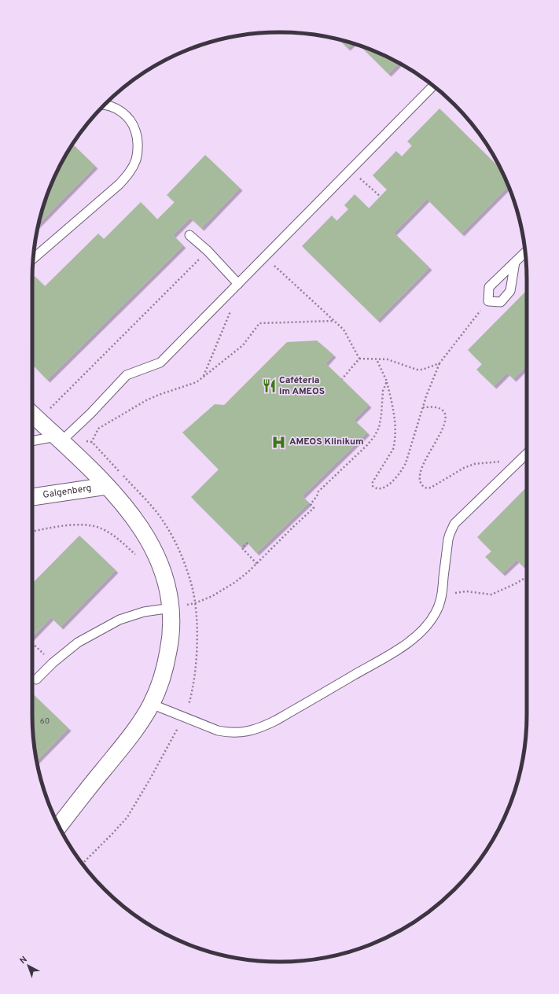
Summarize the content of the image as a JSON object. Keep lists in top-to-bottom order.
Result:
{
  "streets": {
    "street": ["Galgenberg"]
  },
  "places": {
    "restaurant": ["Caféteria im AMEOS"],
    "hospital": ["AMEOS Klinikum"]
  },
  "house_numbers": ["60"],
  "north": "top left"
}
